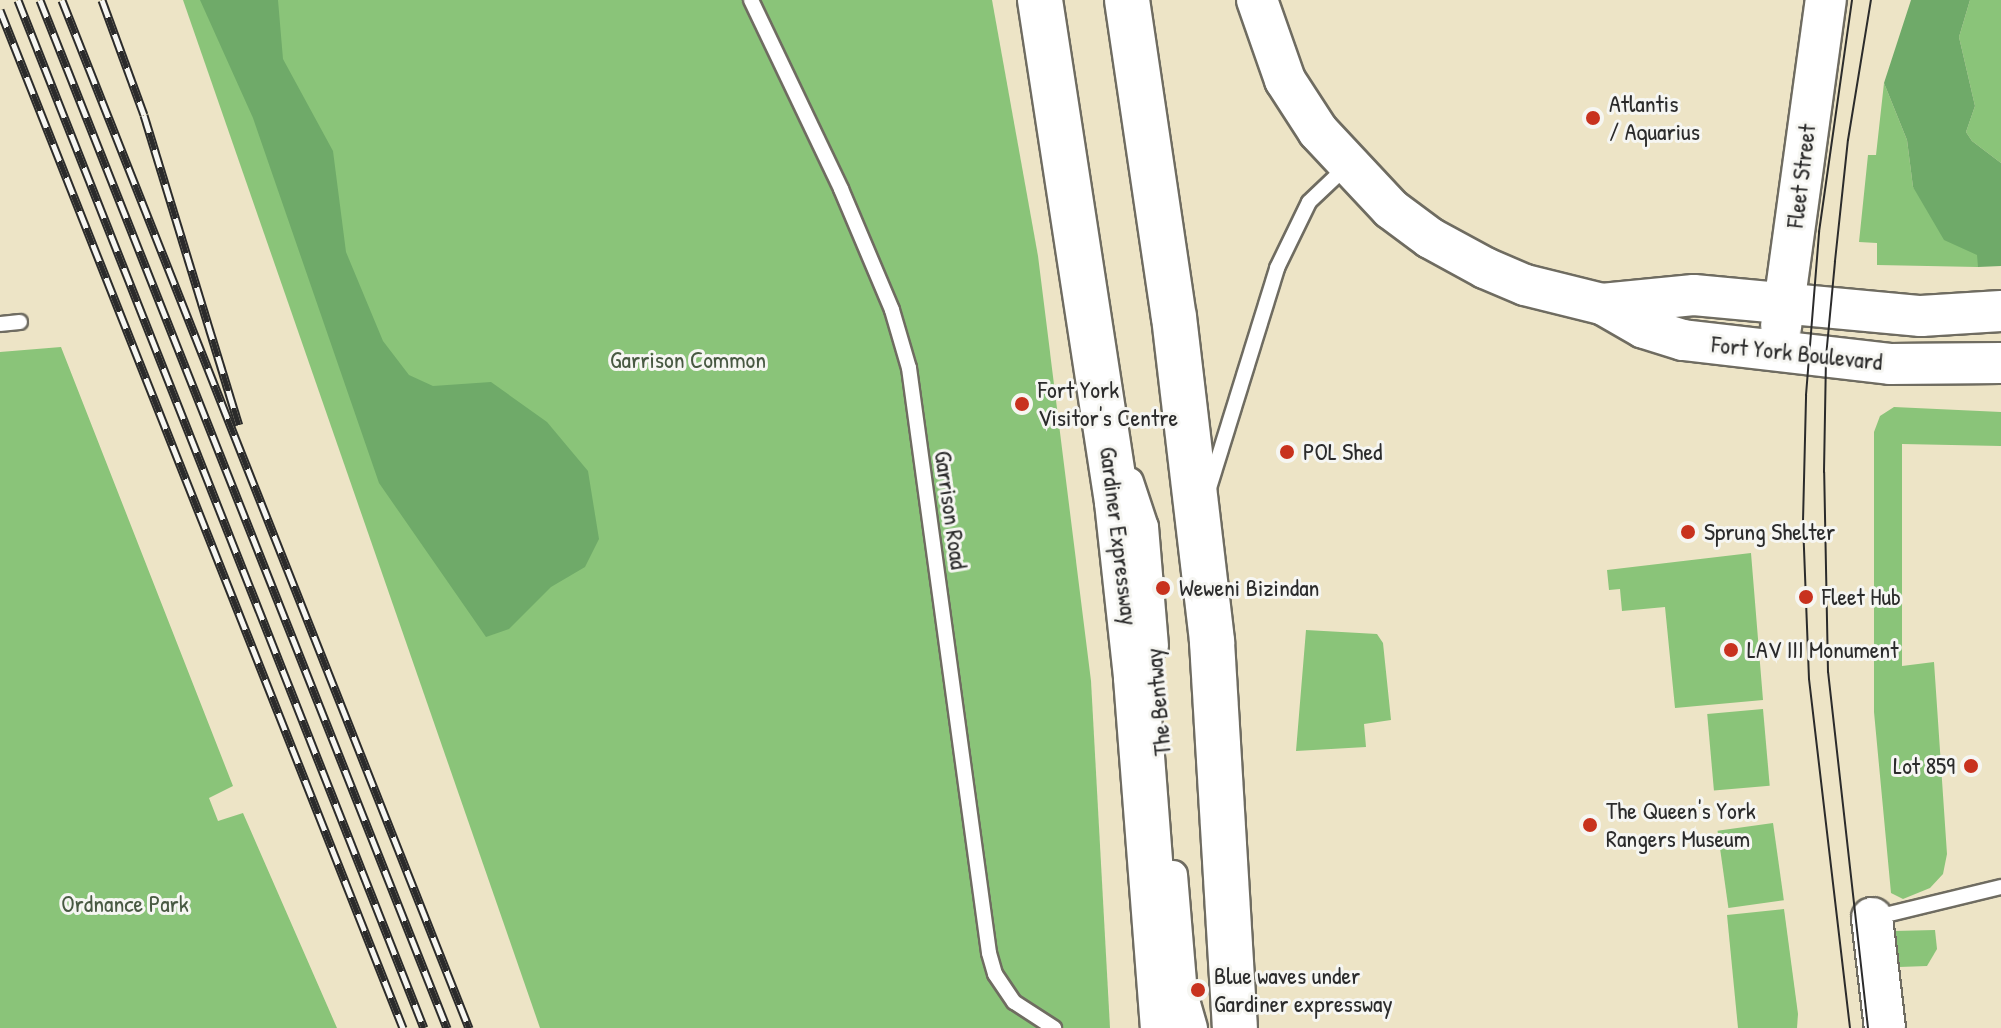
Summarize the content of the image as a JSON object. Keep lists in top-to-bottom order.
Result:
{
  "streets": {
    "highway": ["Gardiner Expressway"],
    "street": ["Fleet Street", "Fort York Boulevard", "The Bentway"],
    "lane": ["Garrison Road"]
  },
  "crossings": [
    ["Fleet Street", "Fort York Boulevard"]
  ],
  "parks": ["Garrison Common", "Ordnance Park"],
  "places": [
    "Atlantis / Aquarius",
    "Fort York Visitor's Centre",
    "POL Shed",
    "Sprung Shelter",
    "Weweni Bizindan",
    "Fleet Hub",
    "LAV III Monument",
    "Lot 859",
    "The Queen's York Rangers Museum",
    "Blue waves under Gardiner expressway"
  ]
}
